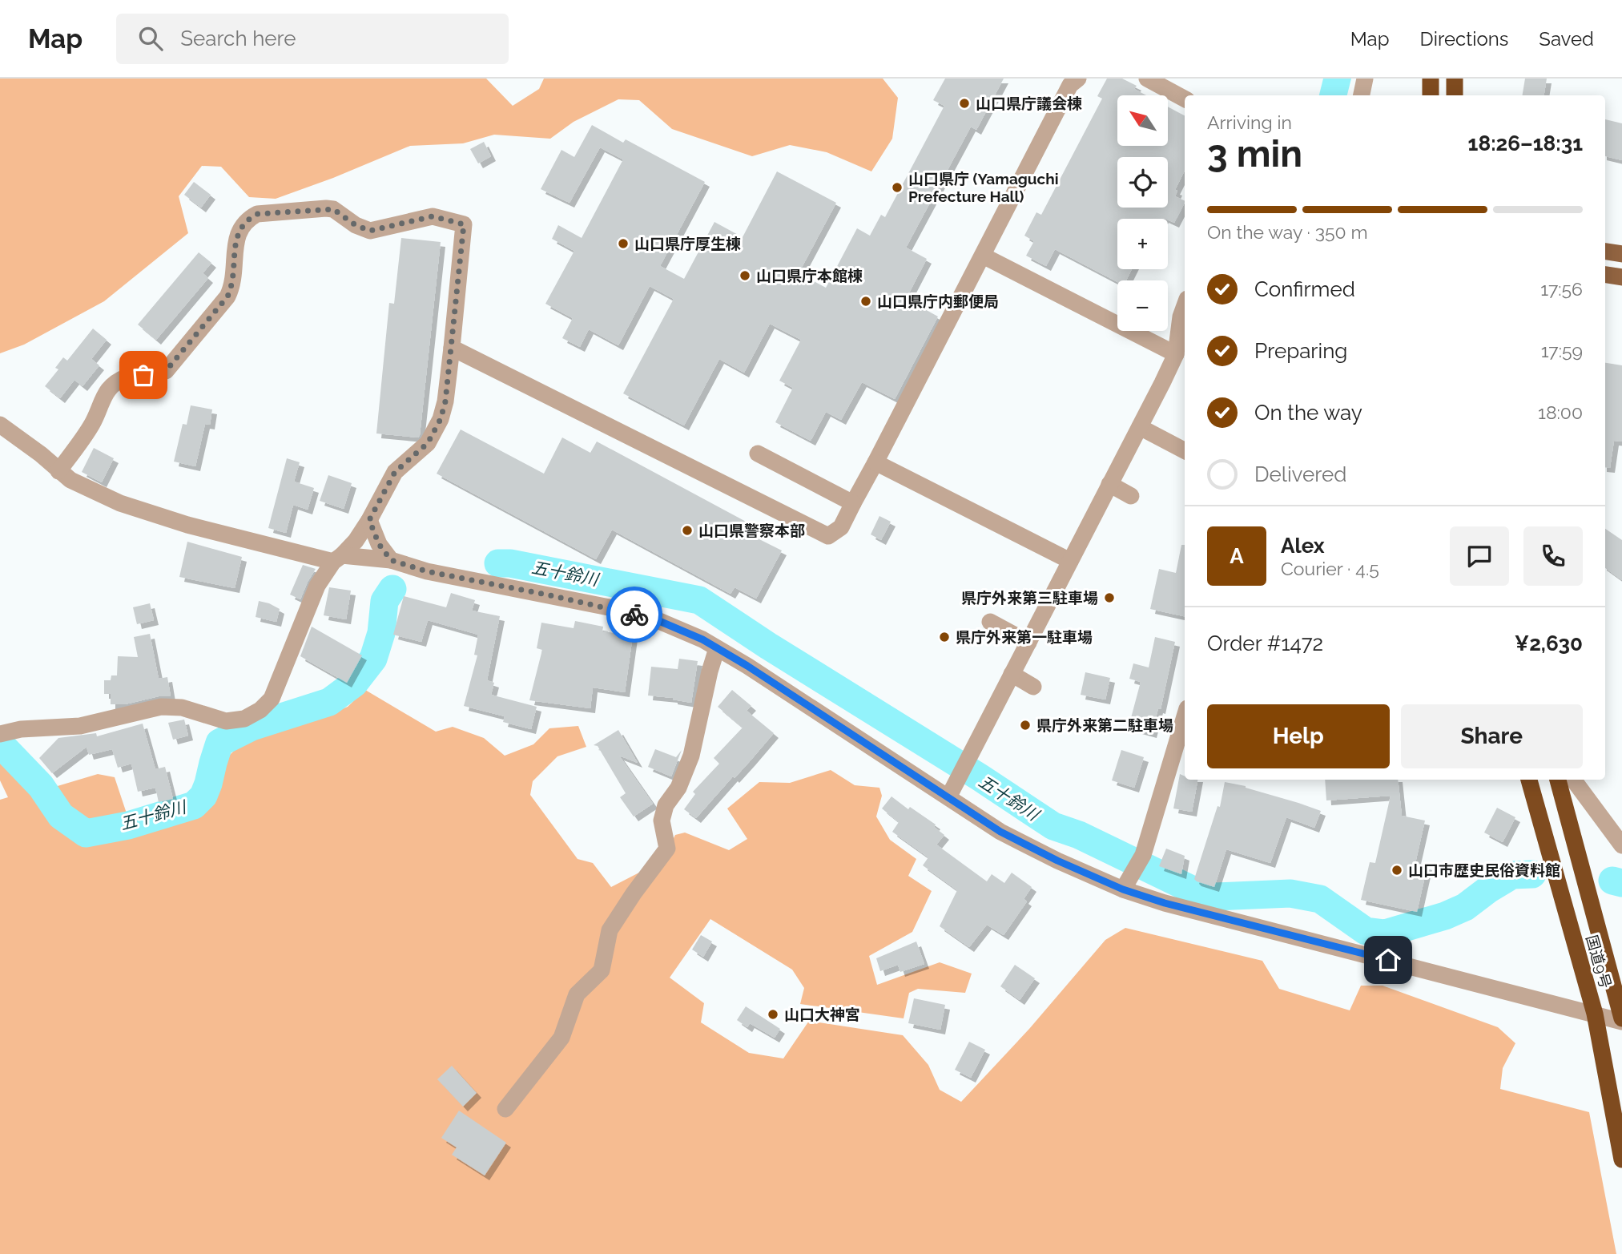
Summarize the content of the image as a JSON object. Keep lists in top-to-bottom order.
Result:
{
  "streets": {
    "highway": ["国道9号"]
  },
  "water": ["五十鈴川"],
  "places": [
    "山口県庁議会棟",
    "山口県庁 (Yamaguchi Prefecture Hall)",
    "山口県庁厚生棟",
    "山口県庁本館棟",
    "山口県庁内郵便局",
    "山口県警察本部",
    "県庁外来第三駐車場",
    "県庁外来第一駐車場",
    "県庁外来第二駐車場",
    "山口市歴史民俗資料館",
    "山口大神宮"
  ],
  "north": "top left",
  "page": {
    "header": "Map",
    "search": "Search here",
    "nav": ["Map", "Directions", "Saved"],
    "map_buttons": ["+", "−"],
    "heading": ["3 min", "Arriving in", "18:26–18:31"],
    "panel": [
      "Alex",
      "Courier · 4.5",
      "Order #1472",
      "¥2,630"
    ],
    "bar": "On the way · 350 m",
    "list": [
      ["Confirmed", "17:56"],
      ["Preparing", "17:59"],
      ["On the way", "18:00"],
      "Delivered"
    ],
    "round": "A",
    "buttons": ["Help", "Share"]
  }
}
